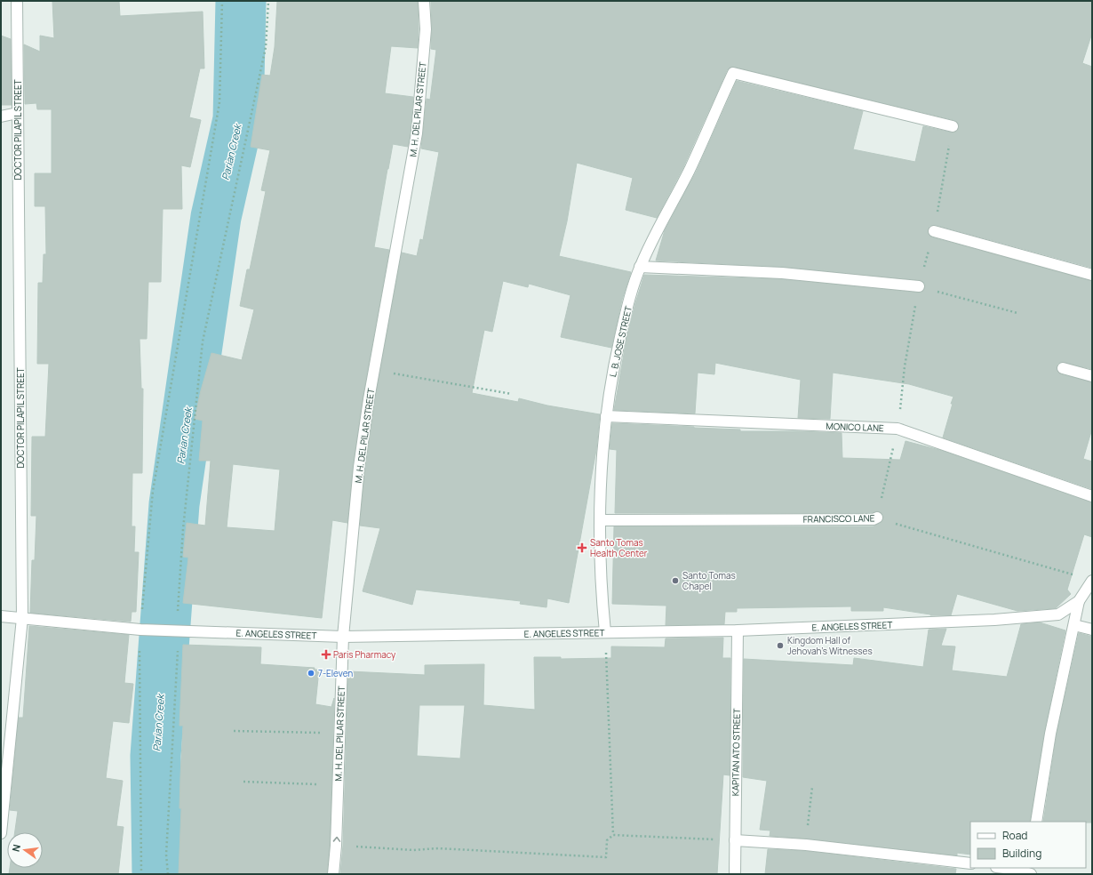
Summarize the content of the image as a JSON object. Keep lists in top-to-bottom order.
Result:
{
  "streets": {
    "street": [
      "M. H. DEL PILAR STREET",
      "DOCTOR PILAPIL STREET",
      "L. B. JOSE STREET",
      "MONICO LANE",
      "FRANCISCO LANE",
      "E. ANGELES STREET",
      "KAPITAN ATO STREET"
    ]
  },
  "crossings": [
    ["M. H. DEL PILAR STREET", "E. ANGELES STREET"],
    ["DOCTOR PILAPIL STREET", "E. ANGELES STREET"],
    ["L. B. JOSE STREET", "MONICO LANE"],
    ["L. B. JOSE STREET", "FRANCISCO LANE"],
    ["L. B. JOSE STREET", "E. ANGELES STREET"],
    ["E. ANGELES STREET", "KAPITAN ATO STREET"]
  ],
  "water": ["Parian Creek"],
  "places": {
    "health": ["Santo Tomas Health Center", "Paris Pharmacy"],
    "other": ["Santo Tomas Chapel", "Kingdom Hall of Jehovah's Witnesses", "7-Eleven"]
  },
  "legend": ["Road", "Building"],
  "north": "left"
}
